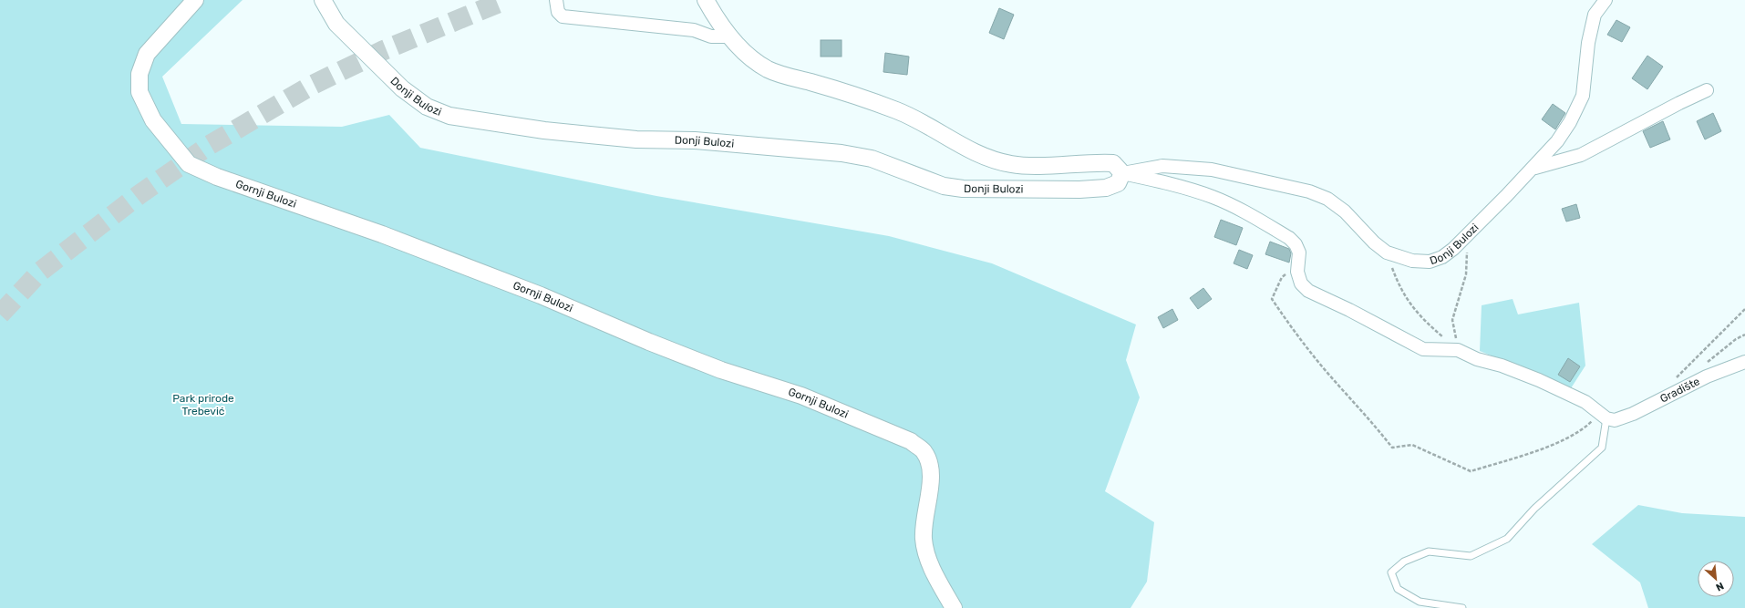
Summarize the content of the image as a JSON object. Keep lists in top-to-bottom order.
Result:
{
  "streets": {
    "street": ["Donji Bulozi", "Gornji Bulozi", "Gradište"]
  },
  "parks": ["Park prirode Trebević"],
  "north": "bottom right"
}
